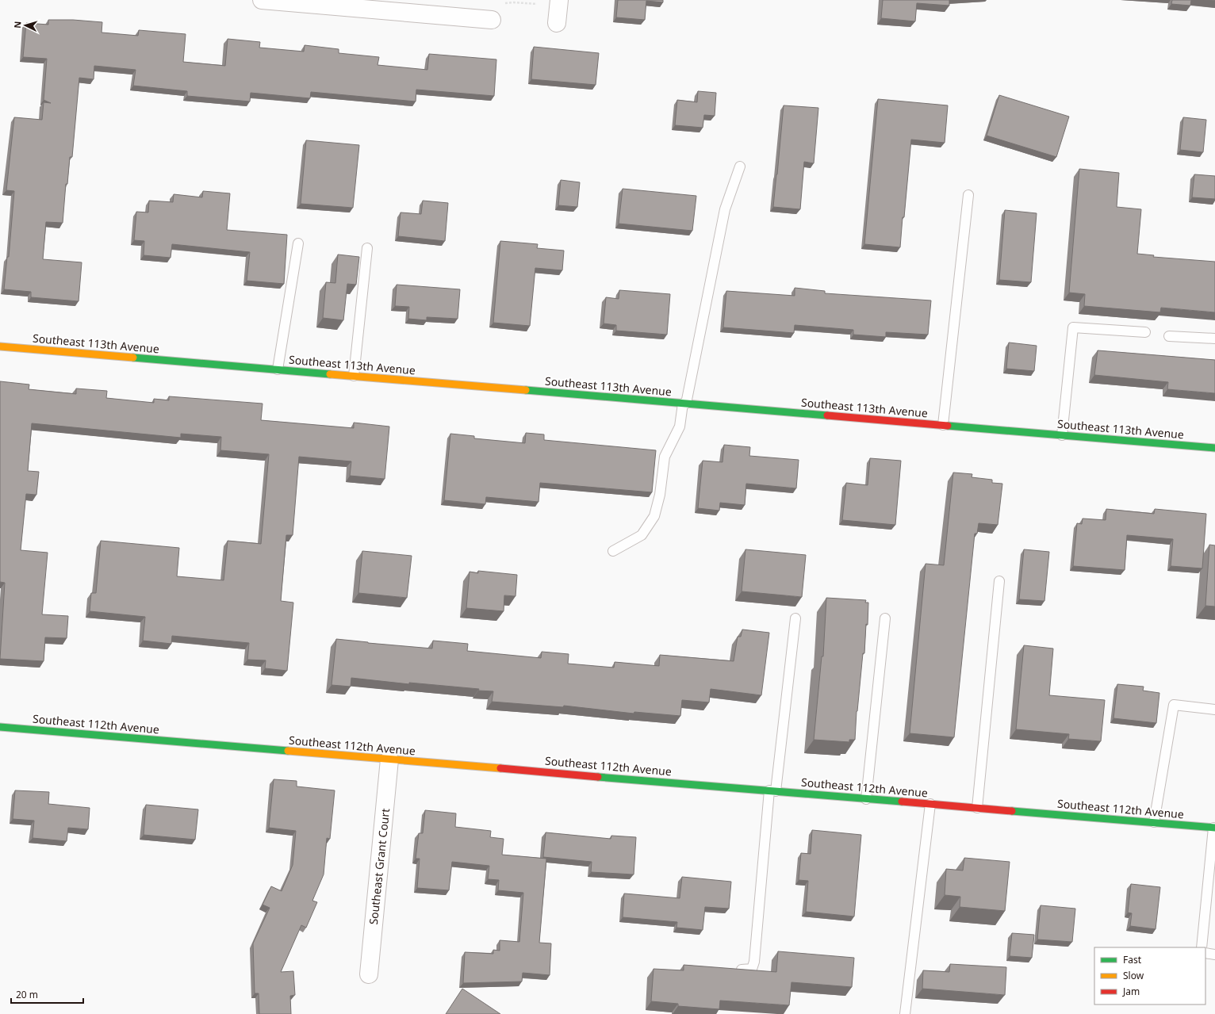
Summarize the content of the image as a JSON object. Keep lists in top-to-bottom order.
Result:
{
  "streets": {
    "street": ["Southeast 113th Avenue", "Southeast 112th Avenue", "Southeast Grant Court"]
  },
  "crossings": [
    ["Southeast 112th Avenue", "Southeast Grant Court"]
  ],
  "legend": ["Fast", "Slow", "Jam"],
  "scale_bar": "20 m",
  "north": "left"
}
